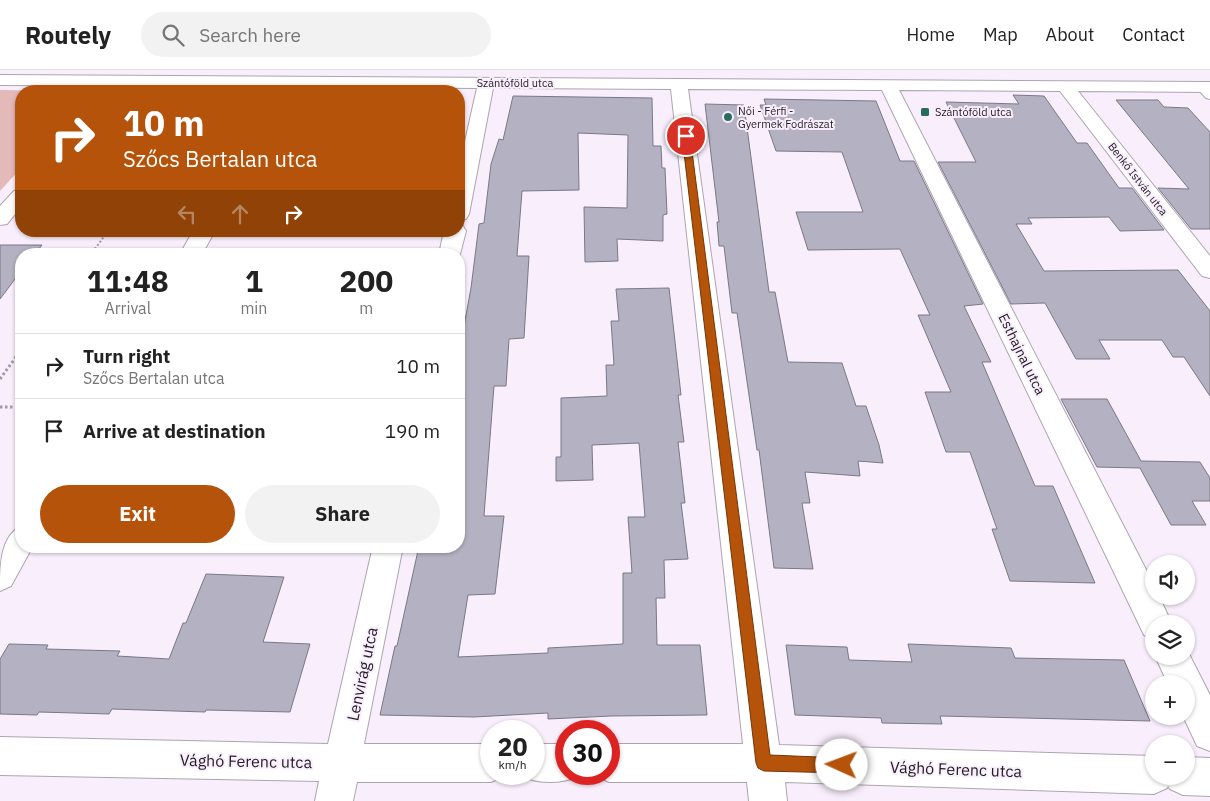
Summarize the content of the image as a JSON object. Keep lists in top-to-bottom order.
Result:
{
  "streets": {
    "street": [
      "Szántóföld utca",
      "Benkő István utca",
      "Esthajnal utca",
      "Lenvirág utca",
      "Vághó Ferenc utca"
    ]
  },
  "crossings": [
    ["Szántóföld utca", "Benkő István utca"],
    ["Szántóföld utca", "Esthajnal utca"],
    ["Lenvirág utca", "Vághó Ferenc utca"]
  ],
  "places": {
    "transit": ["Szántóföld utca"],
    "other": ["Női - Férfi - Gyermek Fodrászat"]
  },
  "page": {
    "header": "Routely",
    "search": "Search here",
    "nav": [
      "Home",
      "Map",
      "About",
      "Contact"
    ],
    "turn": ["10 m", "Szőcs Bertalan utca"],
    "eta": [
      "11:48",
      "Arrival",
      "1",
      "min",
      "200",
      "m"
    ],
    "list": [
      {
        "name": "Turn right",
        "note": "Szőcs Bertalan utca",
        "value": "10 m"
      },
      {
        "name": "Arrive at destination",
        "value": "190 m"
      }
    ],
    "buttons": ["Exit", "Share"],
    "map_buttons": ["+", "−"],
    "speed": "20 km/h",
    "limit": "30"
  }
}
